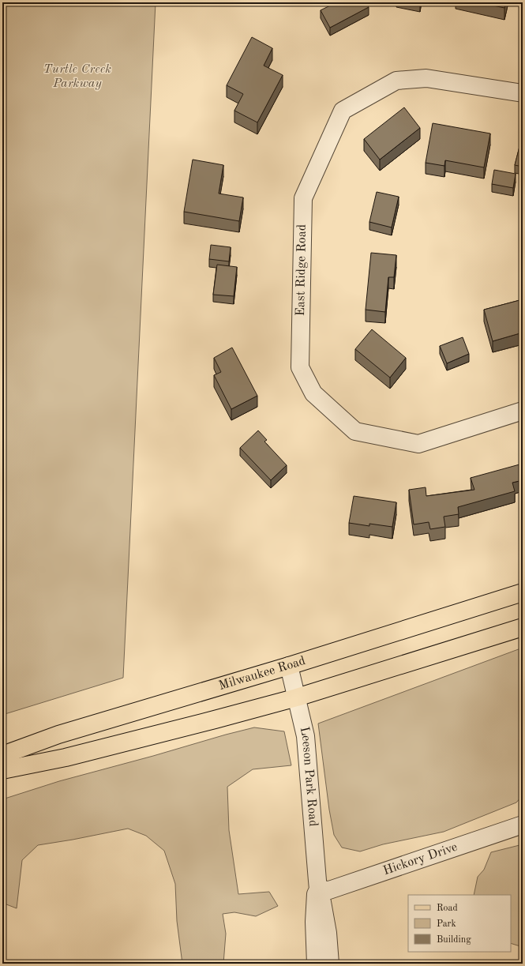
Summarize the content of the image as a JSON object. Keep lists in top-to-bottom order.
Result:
{
  "streets": {
    "main road": ["Milwaukee Road"],
    "street": ["East Ridge Road", "Leeson Park Road", "Hickory Drive"]
  },
  "crossings": [
    ["Milwaukee Road", "Leeson Park Road"],
    ["Leeson Park Road", "Hickory Drive"]
  ],
  "parks": ["Turtle Creek Parkway"],
  "legend": ["Road", "Park", "Building"]
}
